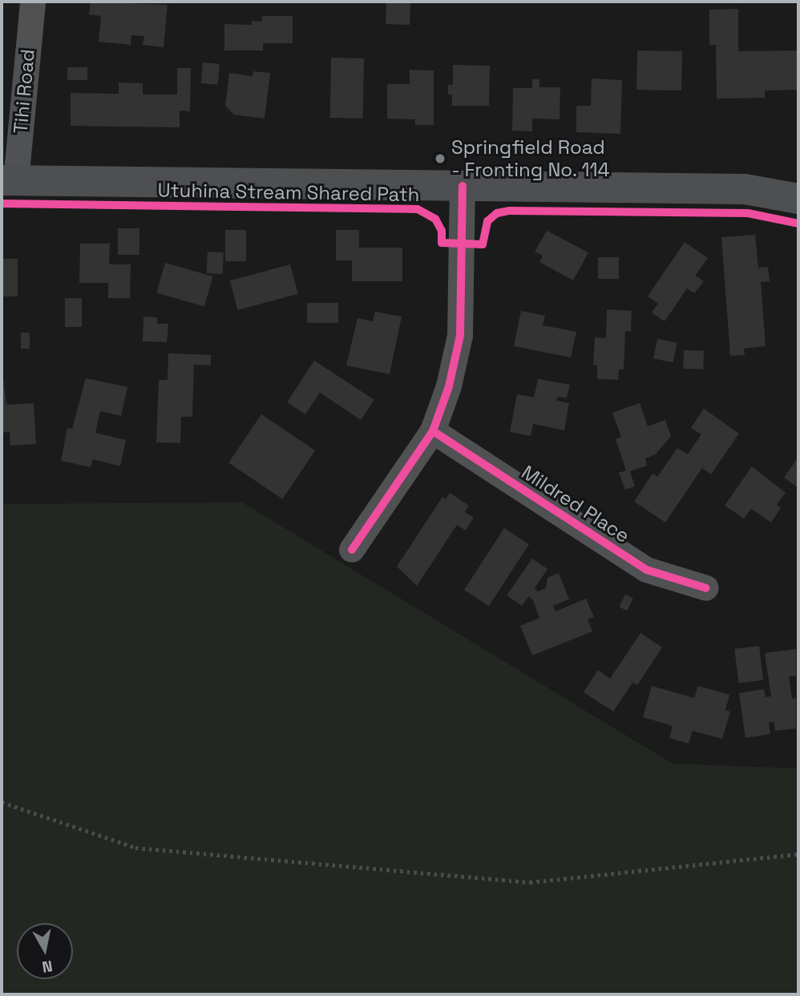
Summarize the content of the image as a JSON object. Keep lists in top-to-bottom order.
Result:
{
  "streets": {
    "street": ["Tihi Road", "Mildred Place"],
    "cycle path": ["Utuhina Stream Shared Path"]
  },
  "places": ["Springfield Road - Fronting No. 114"],
  "north": "bottom"
}
